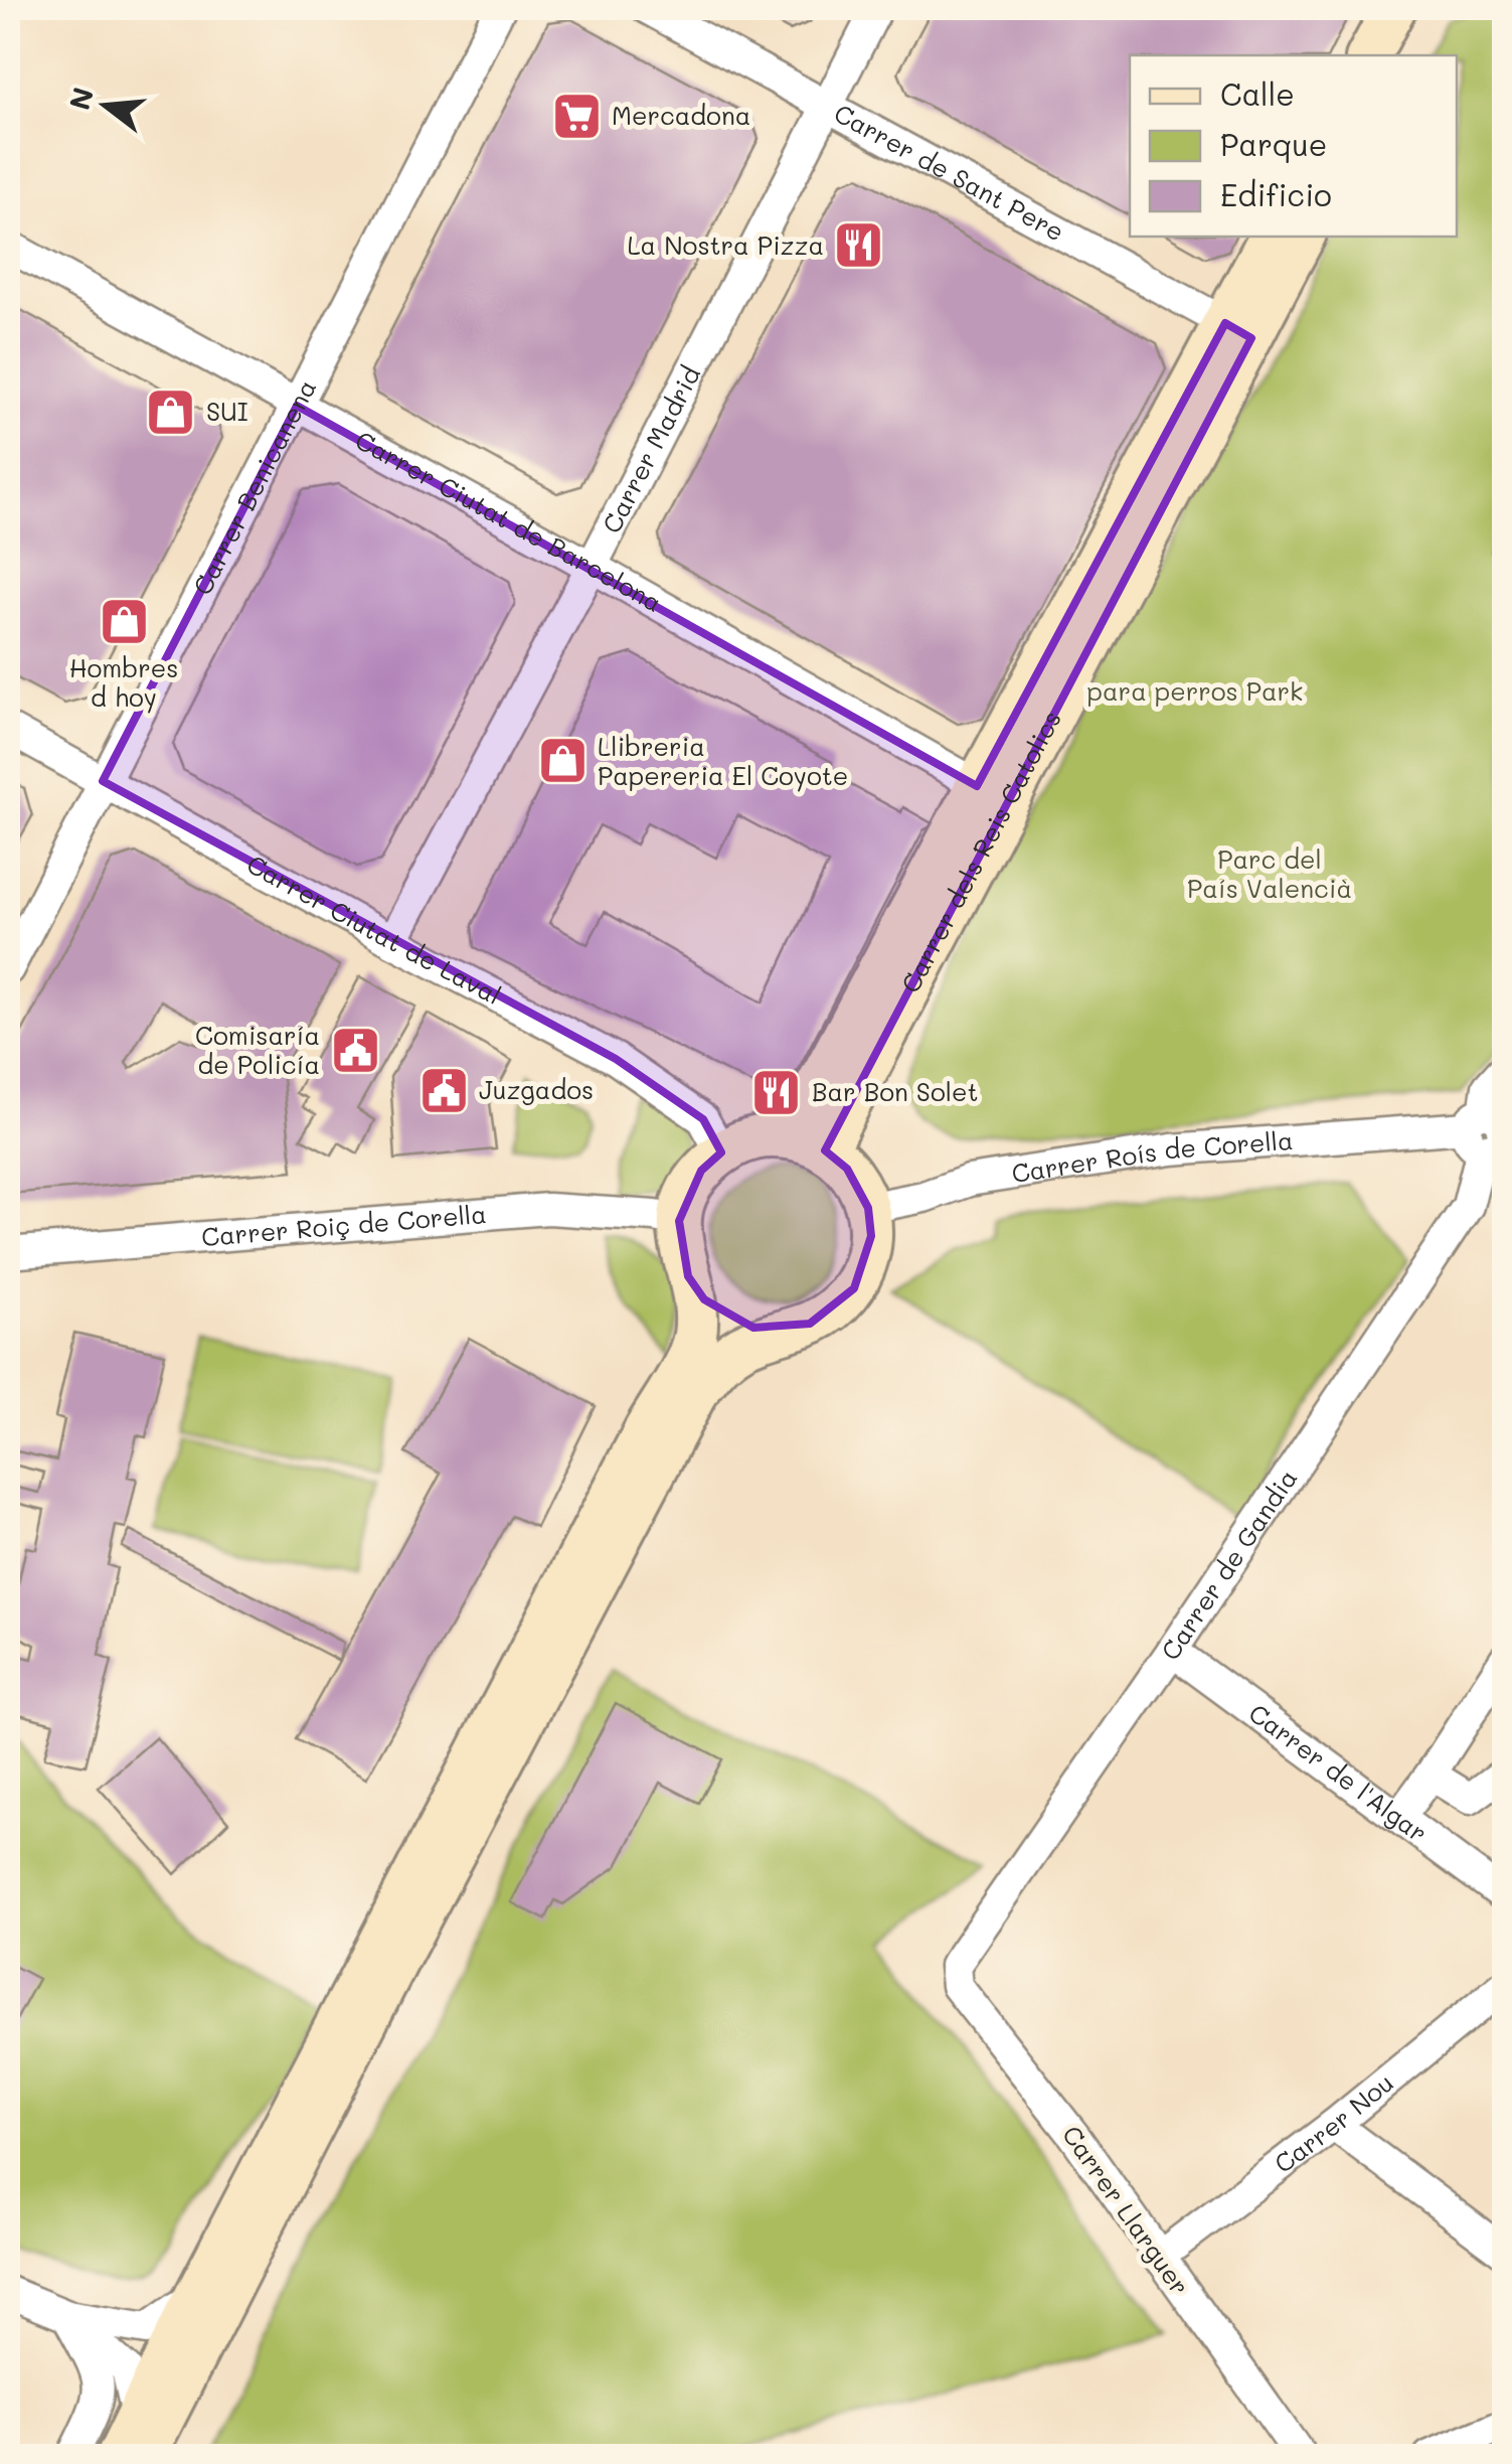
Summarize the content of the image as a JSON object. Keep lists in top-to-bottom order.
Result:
{
  "streets": {
    "street": [
      "Carrer de Sant Pere",
      "Carrer Madrid",
      "Carrer Benicanena",
      "Carrer Ciutat de Barcelona",
      "Carrer dels Reis Catolics",
      "Carrer Ciutat de Laval",
      "Carrer Roís de Corella",
      "Carrer Roiç de Corella",
      "Carrer de Gandia",
      "Carrer de l'Algar",
      "Carrer Nou",
      "Carrer Llarguer"
    ]
  },
  "crossings": [
    ["Carrer de Sant Pere", "Carrer Madrid"],
    ["Carrer de Sant Pere", "Carrer dels Reis Catolics"],
    ["Carrer Madrid", "Carrer Ciutat de Barcelona"],
    ["Carrer Madrid", "Carrer Ciutat de Laval"],
    ["Carrer Benicanena", "Carrer Ciutat de Barcelona"],
    ["Carrer Benicanena", "Carrer Ciutat de Laval"],
    ["Carrer Ciutat de Barcelona", "Carrer dels Reis Catolics"],
    ["Carrer dels Reis Catolics", "Carrer Ciutat de Laval"],
    ["Carrer dels Reis Catolics", "Carrer Roís de Corella"],
    ["Carrer dels Reis Catolics", "Carrer Roiç de Corella"],
    ["Carrer Ciutat de Laval", "Carrer Roís de Corella"],
    ["Carrer Ciutat de Laval", "Carrer Roiç de Corella"],
    ["Carrer Roís de Corella", "Carrer Roiç de Corella"],
    ["Carrer Roís de Corella", "Carrer de Gandia"],
    ["Carrer de Gandia", "Carrer de l'Algar"],
    ["Carrer de Gandia", "Carrer Llarguer"],
    ["Carrer Nou", "Carrer Llarguer"]
  ],
  "parks": ["para perros Park", "Parc del País Valencià"],
  "places": {
    "supermarket": ["Mercadona"],
    "restaurant": ["La Nostra Pizza", "Bar Bon Solet"],
    "shop": ["SUI", "Hombres d hoy", "Llibreria Papereria El Coyote"],
    "public building": ["Comisaría de Policía", "Juzgados"]
  },
  "legend": ["Calle", "Parque", "Edificio"],
  "north": "left"
}
